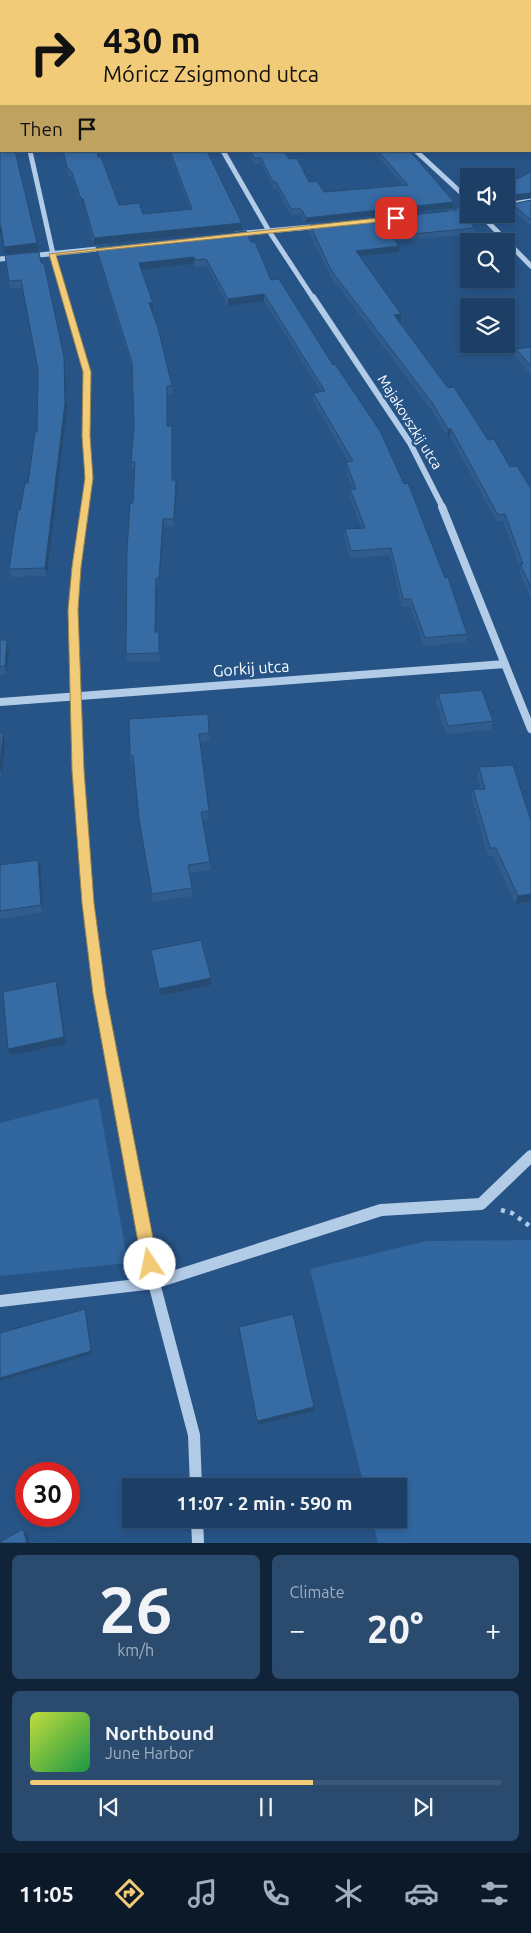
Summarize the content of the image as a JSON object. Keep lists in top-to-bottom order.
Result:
{
  "streets": {
    "street": ["Majakovszkij utca", "Gorkij utca"]
  },
  "crossings": [
    ["Majakovszkij utca", "Gorkij utca"]
  ],
  "page": {
    "turn": ["430 m", "Móricz Zsigmond utca"],
    "then": "Then",
    "limit": "30",
    "trip": "11:07 · 2 min · 590 m",
    "tile": [
      ["26", "km/h"],
      "Climate"
    ],
    "heat": ["−", "20°", "+"],
    "song": ["Northbound", "June Harbor"],
    "tabs": "11:05"
  }
}
